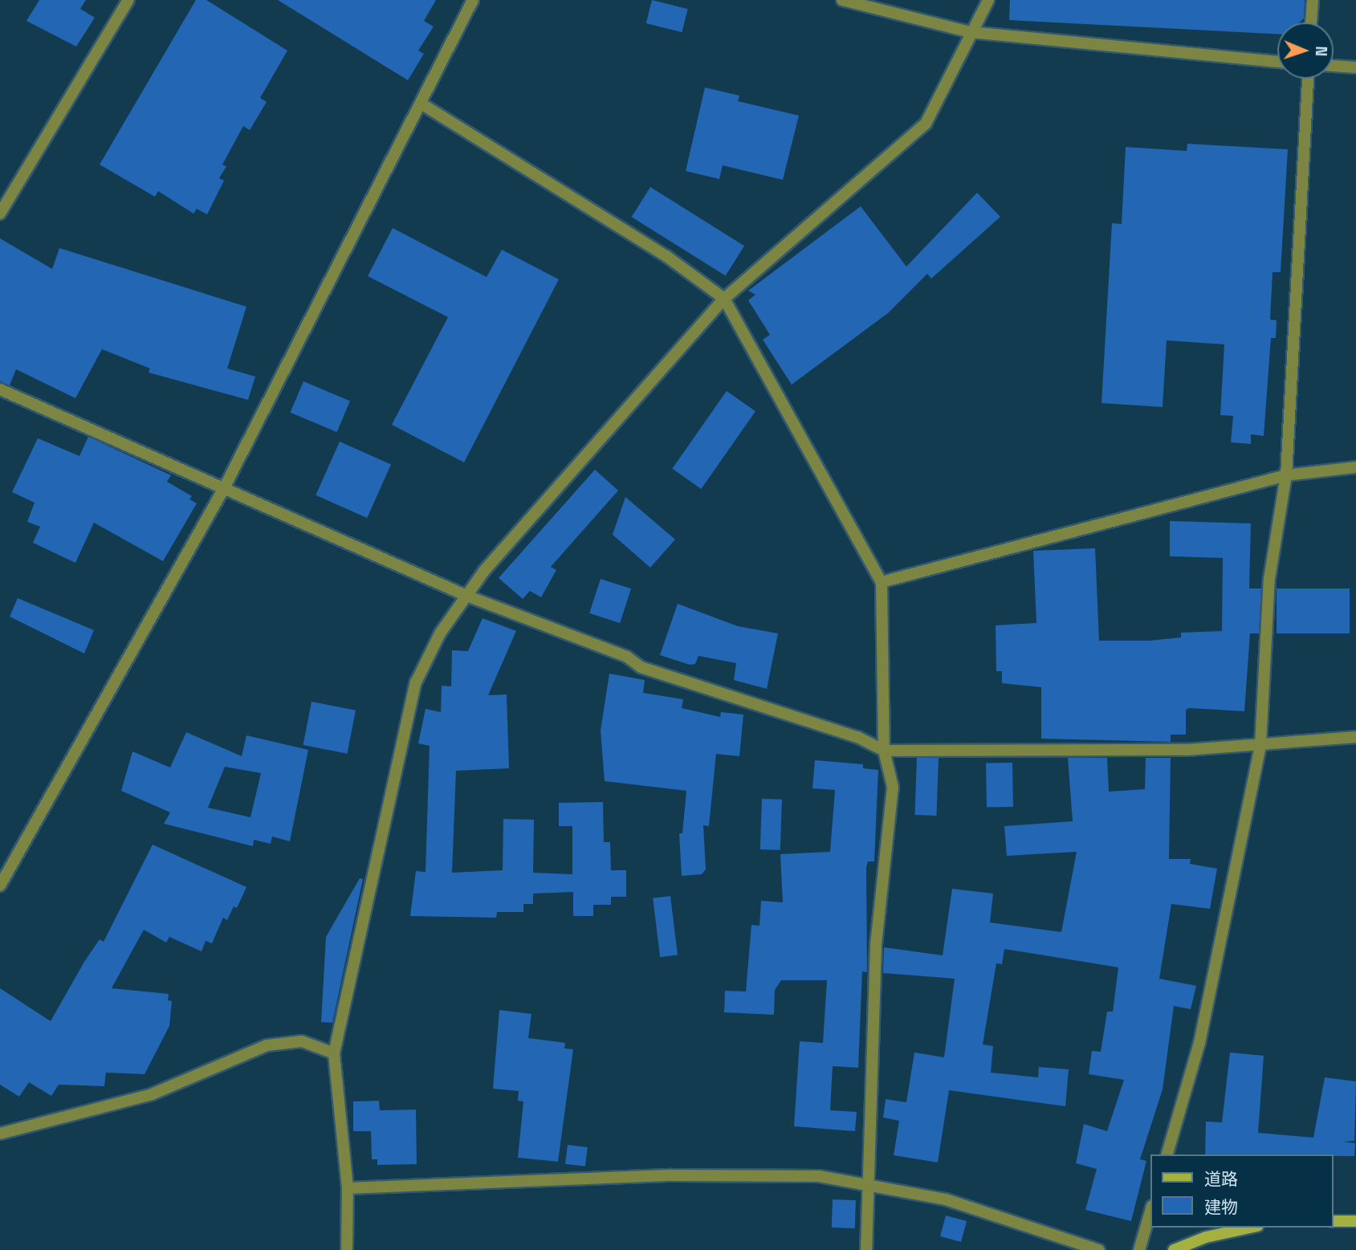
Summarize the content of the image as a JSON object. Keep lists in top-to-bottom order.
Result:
{
  "legend": ["道路", "建物"],
  "north": "right"
}
